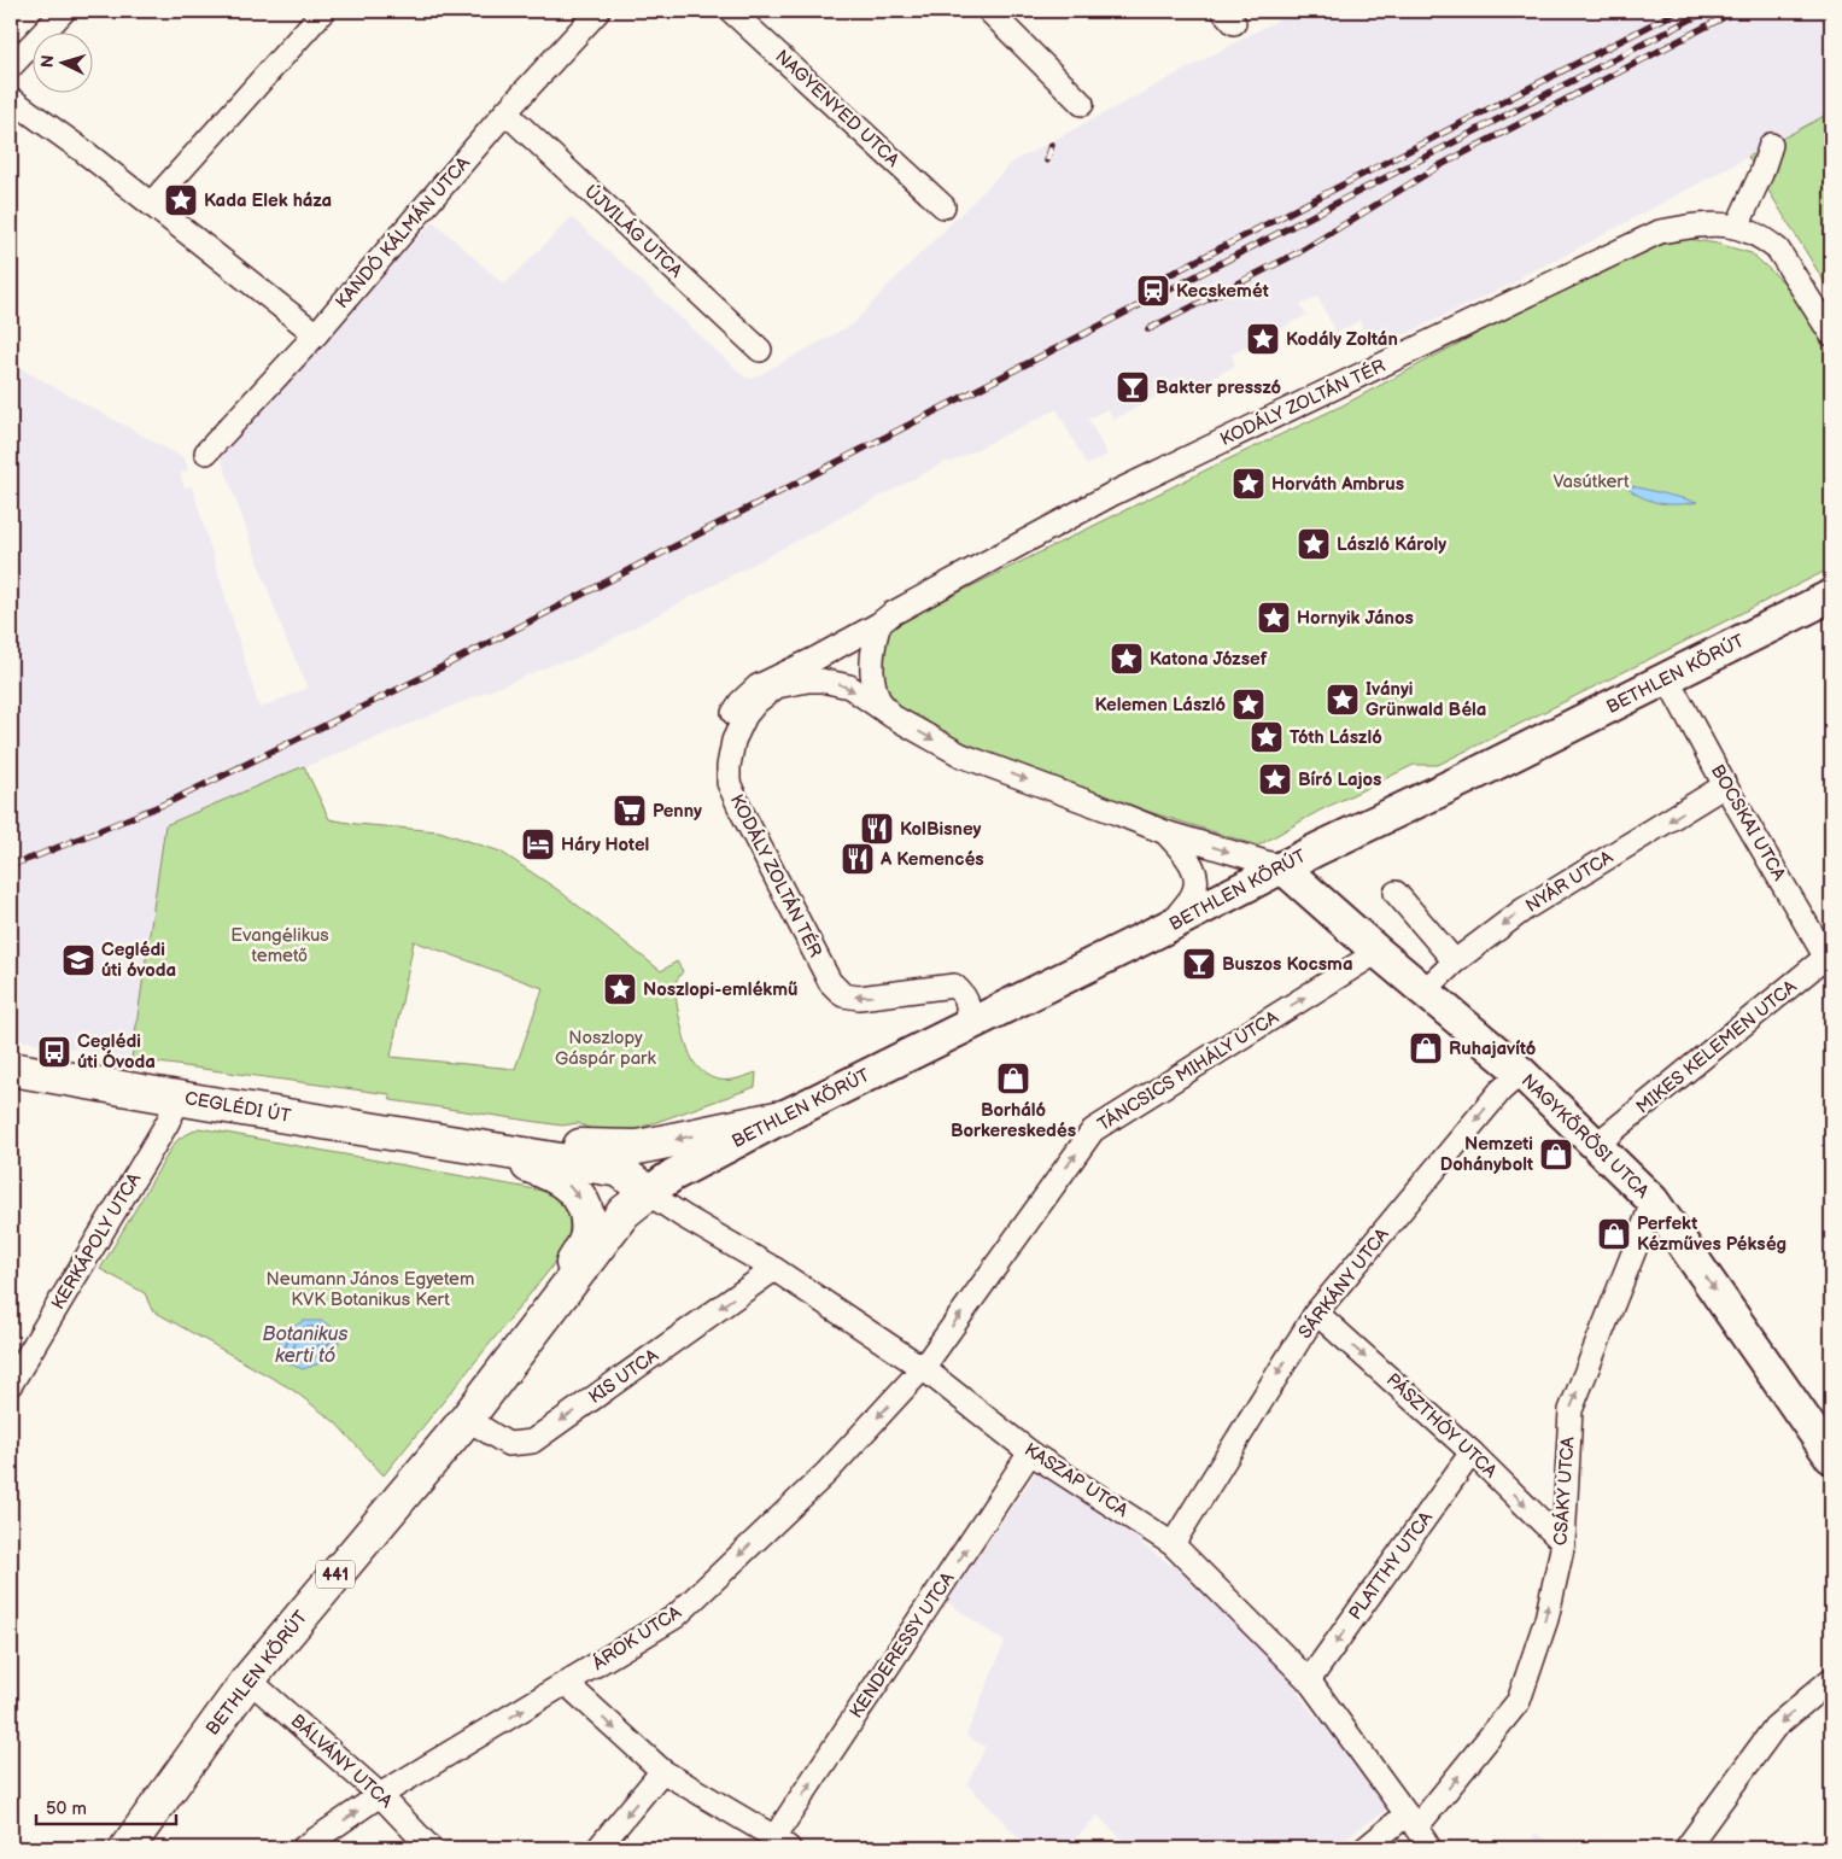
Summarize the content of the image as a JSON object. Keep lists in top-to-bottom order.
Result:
{
  "streets": {
    "main road": ["BETHLEN KÖRÚT", "CEGLÉDI ÚT", "441"],
    "street": [
      "NAGYENYED UTCA",
      "ÚJVILÁG UTCA",
      "KANDÓ KÁLMÁN UTCA",
      "KODÁLY ZOLTÁN TÉR",
      "BOCSKAI UTCA",
      "NYÁR UTCA",
      "MIKES KELEMEN UTCA",
      "TÁNCSICS MIHÁLY UTCA",
      "NAGYKŐRÖSI UTCA",
      "KERKÁPOLY UTCA",
      "SÁRKÁNY UTCA",
      "KIS UTCA",
      "PÁSZTHÓY UTCA",
      "KASZAP UTCA",
      "CSÁKY UTCA",
      "PLATTHY UTCA",
      "ÁROK UTCA",
      "KENDERESSY UTCA",
      "BÁLVÁNY UTCA"
    ]
  },
  "crossings": [
    ["ÚJVILÁG UTCA", "KANDÓ KÁLMÁN UTCA"],
    ["KODÁLY ZOLTÁN TÉR", "BETHLEN KÖRÚT"],
    ["BETHLEN KÖRÚT", "BOCSKAI UTCA"],
    ["BETHLEN KÖRÚT", "NAGYKŐRÖSI UTCA"],
    ["BETHLEN KÖRÚT", "KIS UTCA"],
    ["BETHLEN KÖRÚT", "KASZAP UTCA"],
    ["BETHLEN KÖRÚT", "441"],
    ["BETHLEN KÖRÚT", "BÁLVÁNY UTCA"],
    ["BOCSKAI UTCA", "NYÁR UTCA"],
    ["BOCSKAI UTCA", "MIKES KELEMEN UTCA"],
    ["NYÁR UTCA", "NAGYKŐRÖSI UTCA"],
    ["MIKES KELEMEN UTCA", "NAGYKŐRÖSI UTCA"],
    ["TÁNCSICS MIHÁLY UTCA", "NAGYKŐRÖSI UTCA"],
    ["TÁNCSICS MIHÁLY UTCA", "KASZAP UTCA"],
    ["TÁNCSICS MIHÁLY UTCA", "ÁROK UTCA"],
    ["CEGLÉDI ÚT", "KERKÁPOLY UTCA"],
    ["NAGYKŐRÖSI UTCA", "SÁRKÁNY UTCA"],
    ["NAGYKŐRÖSI UTCA", "CSÁKY UTCA"],
    ["SÁRKÁNY UTCA", "PÁSZTHÓY UTCA"],
    ["SÁRKÁNY UTCA", "KASZAP UTCA"],
    ["KIS UTCA", "KASZAP UTCA"],
    ["PÁSZTHÓY UTCA", "CSÁKY UTCA"],
    ["PÁSZTHÓY UTCA", "PLATTHY UTCA"],
    ["KASZAP UTCA", "CSÁKY UTCA"],
    ["KASZAP UTCA", "PLATTHY UTCA"],
    ["KASZAP UTCA", "441"],
    ["KASZAP UTCA", "ÁROK UTCA"],
    ["KASZAP UTCA", "KENDERESSY UTCA"],
    ["ÁROK UTCA", "BÁLVÁNY UTCA"]
  ],
  "one_way": [
    "NYÁR UTCA",
    "TÁNCSICS MIHÁLY UTCA",
    "NAGYKŐRÖSI UTCA",
    "SÁRKÁNY UTCA",
    "KIS UTCA",
    "PÁSZTHÓY UTCA",
    "CSÁKY UTCA",
    "PLATTHY UTCA",
    "KENDERESSY UTCA"
  ],
  "water": ["Botanikus kerti tó"],
  "parks": [
    "Vasútkert",
    "Evangélikus temető",
    "Noszlopy Gáspár park",
    "Neumann János Egyetem KVK Botanikus Kert"
  ],
  "places": {
    "place": [
      "Kada Elek háza",
      "Kodály Zoltán",
      "Horváth Ambrus",
      "László Károly",
      "Hornyik János",
      "Katona József",
      "Iványi Grünwald Béla",
      "Kelemen László",
      "Tóth László",
      "Bíró Lajos",
      "Noszlopi-emlékmű"
    ],
    "station": ["Kecskemét"],
    "bar": ["Bakter presszó", "Buszos Kocsma"],
    "supermarket": ["Penny"],
    "restaurant": ["KolBisney", "A Kemencés"],
    "hotel": ["Háry Hotel"],
    "school or university": ["Ceglédi úti óvoda"],
    "shop": [
      "Ruhajavító",
      "Borháló Borkereskedés",
      "Nemzeti Dohánybolt",
      "Perfekt Kézműves Pékség"
    ],
    "bus stop": ["Ceglédi úti Óvoda"]
  },
  "scale_bar": "50 m",
  "north": "left"
}
